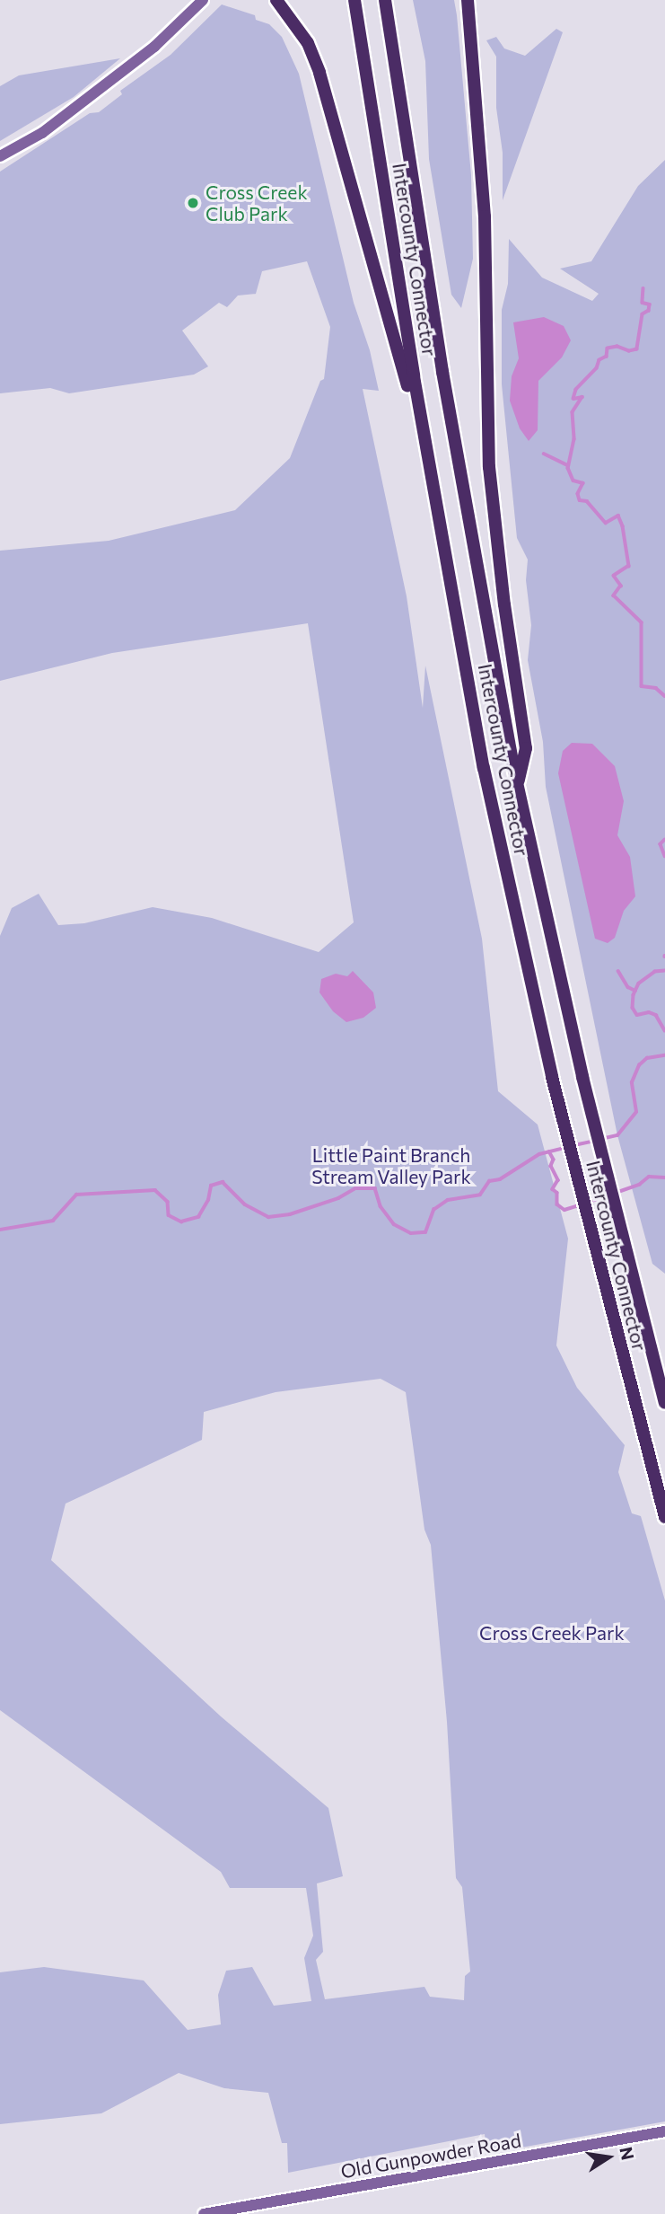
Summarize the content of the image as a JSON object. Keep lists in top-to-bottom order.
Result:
{
  "streets": {
    "highway": ["Intercounty Connector"],
    "main road": ["Old Gunpowder Road"]
  },
  "parks": ["Little Paint Branch Stream Valley Park", "Cross Creek Park"],
  "places": ["Cross Creek Club Park"],
  "north": "right"
}
